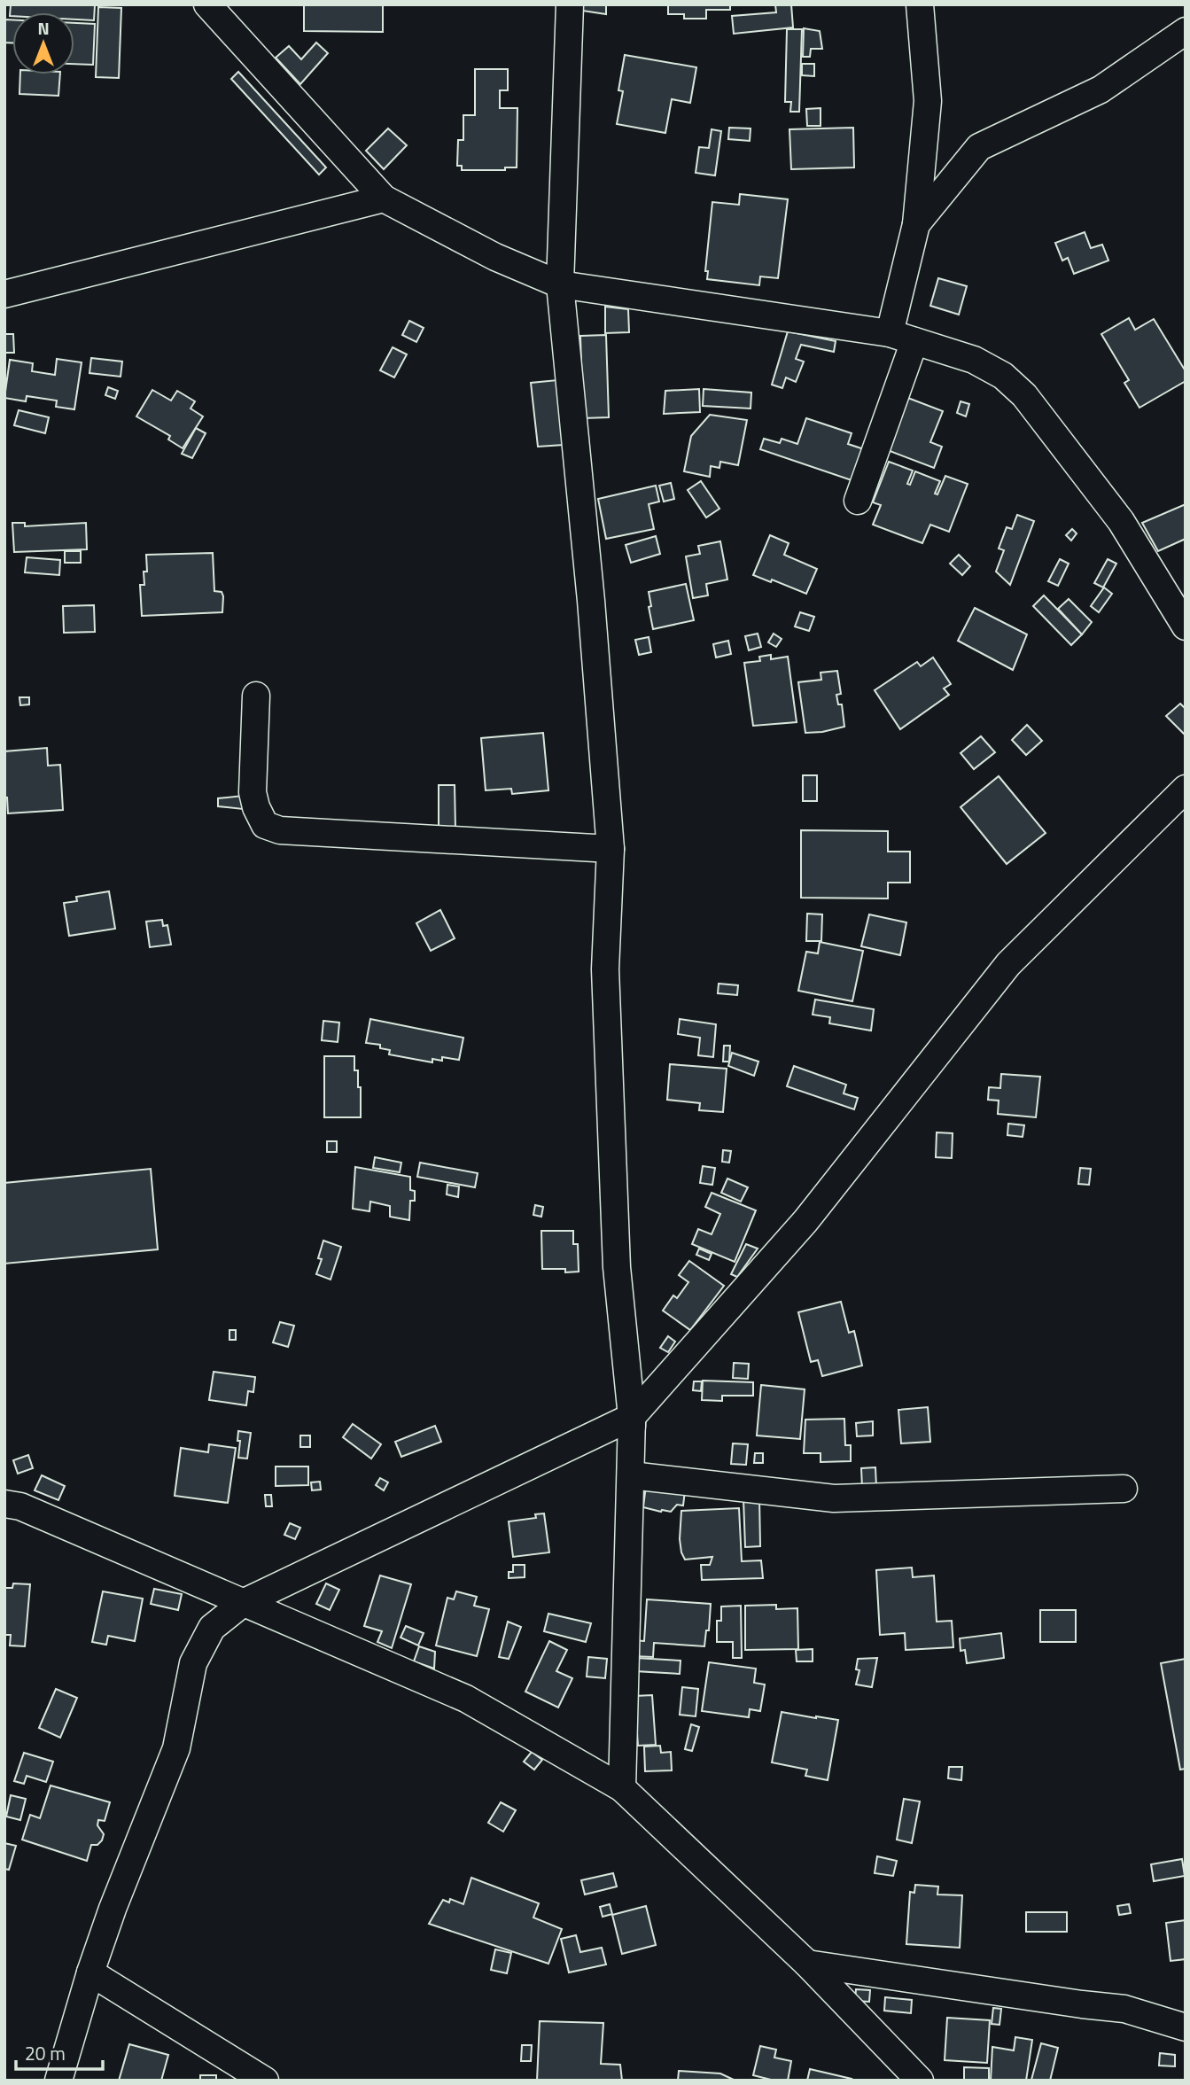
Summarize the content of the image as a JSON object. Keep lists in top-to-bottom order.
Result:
{
  "scale_bar": "20 m",
  "north": "top"
}
